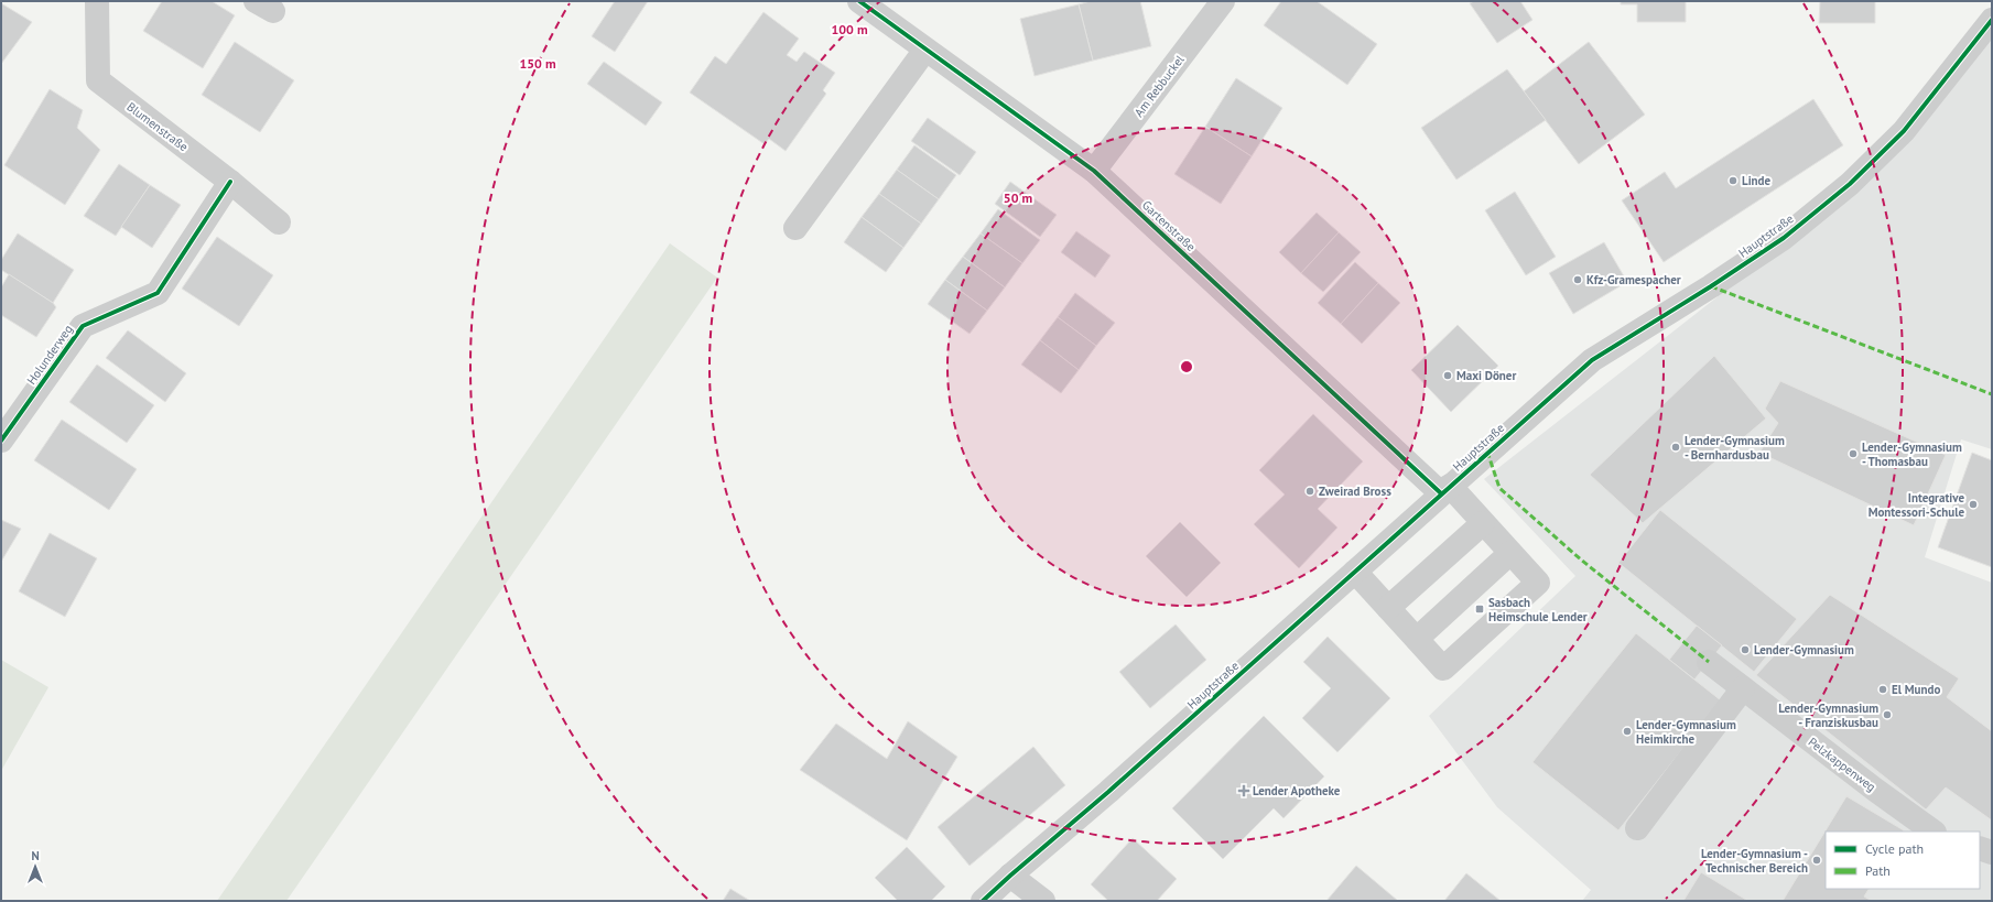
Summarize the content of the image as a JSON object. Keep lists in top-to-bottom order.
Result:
{
  "streets": {
    "street": [
      "Am Rebbuckel",
      "Blumenstraße",
      "Gartenstraße",
      "Hauptstraße",
      "Holunderweg",
      "Pelzkappenweg"
    ]
  },
  "crossings": [
    ["Am Rebbuckel", "Gartenstraße"],
    ["Blumenstraße", "Holunderweg"],
    ["Gartenstraße", "Hauptstraße"]
  ],
  "places": {
    "other": [
      "Linde",
      "Kfz-Gramespacher",
      "Maxi Döner",
      "Lender-Gymnasium - Bernhardusbau",
      "Lender-Gymnasium - Thomasbau",
      "Zweirad Bross",
      "Integrative Montessori-Schule",
      "Lender-Gymnasium",
      "El Mundo",
      "Lender-Gymnasium - Franziskusbau",
      "Lender-Gymnasium Heimkirche",
      "Lender-Gymnasium - Technischer Bereich"
    ],
    "transit": ["Sasbach Heimschule Lender"],
    "health": ["Lender Apotheke"]
  },
  "legend": ["Cycle path", "Path"],
  "north": "top",
  "rings": ["100 m", "150 m", "50 m"]
}
